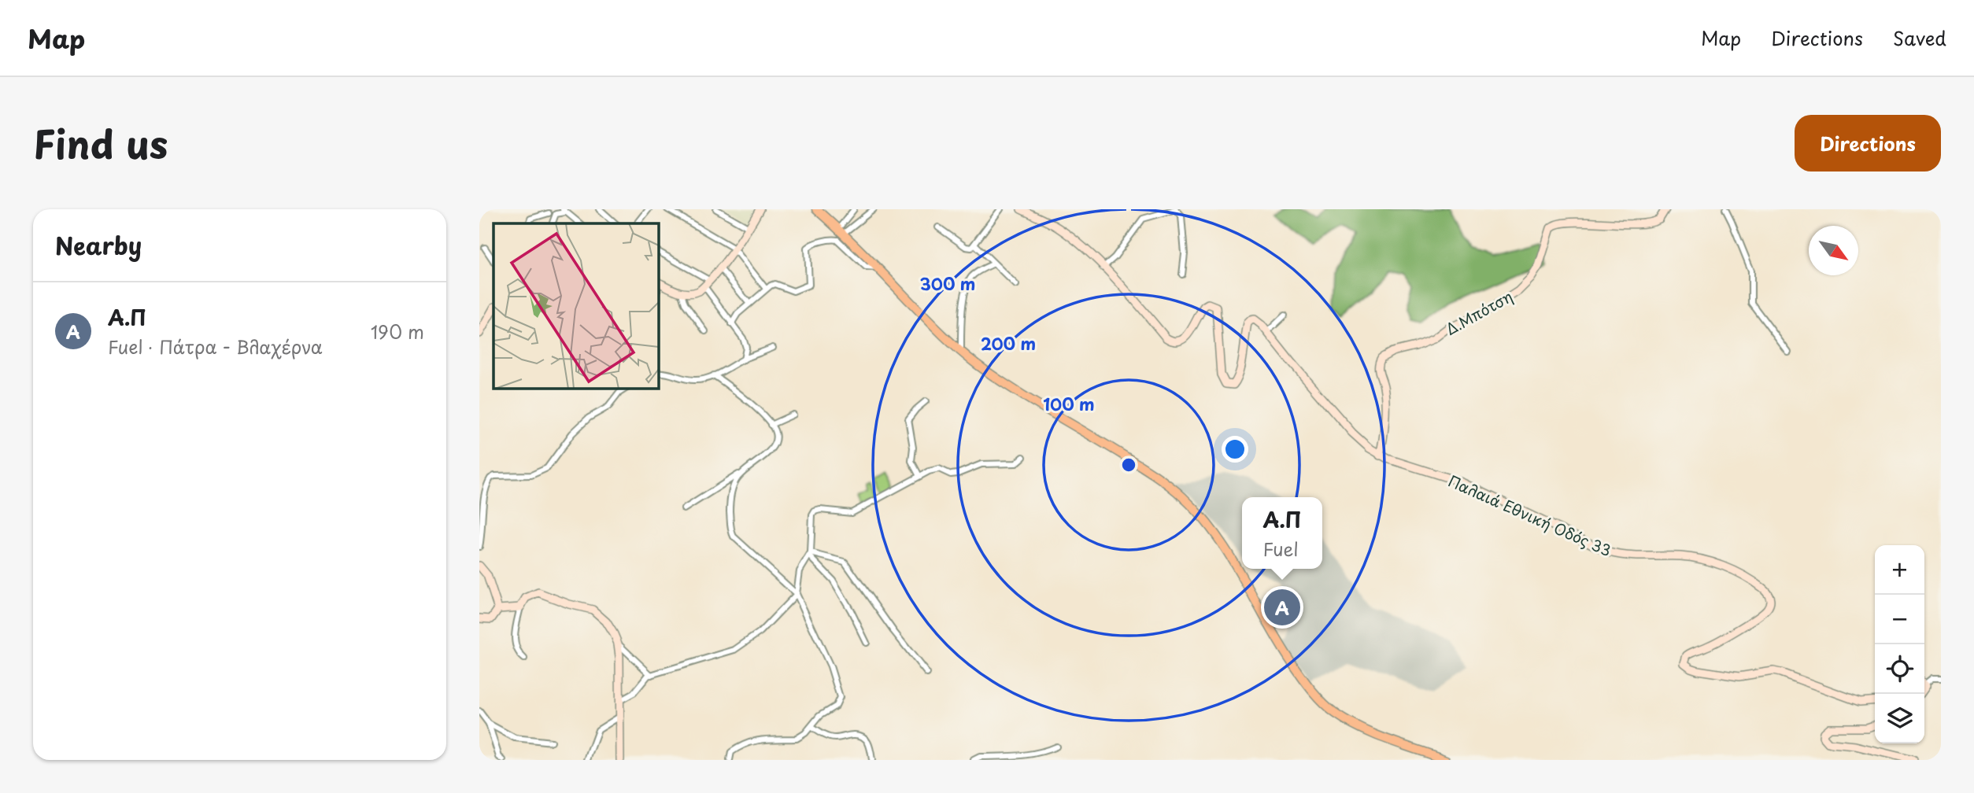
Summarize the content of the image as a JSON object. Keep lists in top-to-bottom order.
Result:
{
  "streets": {
    "main road": ["Δ.Μπότση", "Παλαιά Εθνική Οδός 33"]
  },
  "crossings": [
    ["Δ.Μπότση", "Παλαιά Εθνική Οδός 33"]
  ],
  "north": "bottom right",
  "page": {
    "header": "Map",
    "nav": ["Map", "Directions", "Saved"],
    "title": "Find us",
    "buttons": "Directions",
    "heading": "Nearby",
    "list": [
      {
        "mark": "A",
        "name": "Α.Π",
        "note": "Fuel · Πάτρα - Βλαχέρνα",
        "value": "190 m"
      }
    ],
    "popup": ["Α.Π", "Fuel"],
    "map_buttons": ["+", "−"],
    "pins": "A"
  },
  "rings": ["300 m", "200 m", "100 m"]
}
